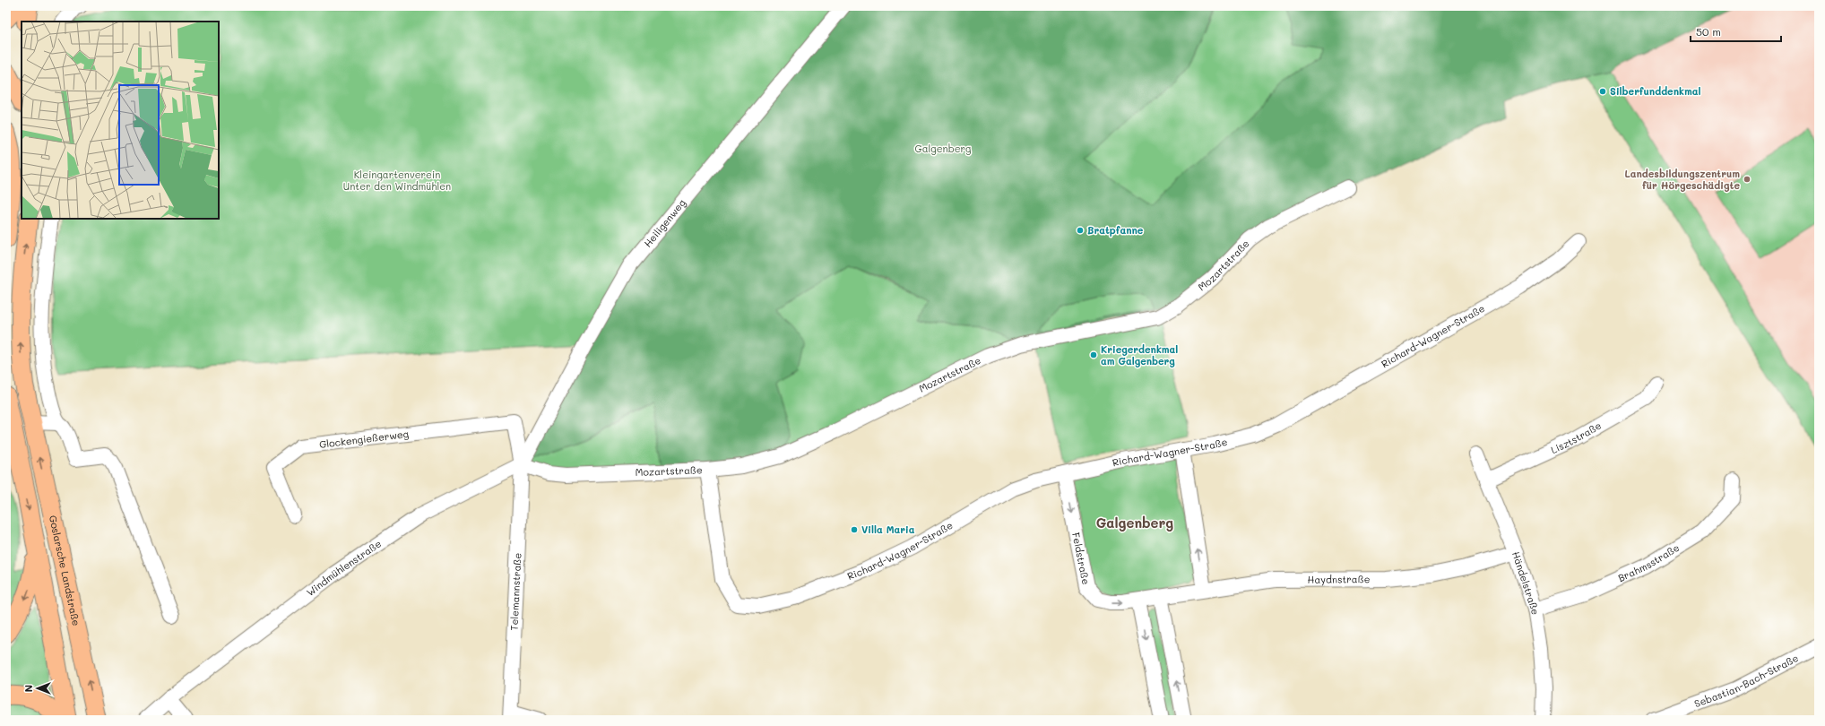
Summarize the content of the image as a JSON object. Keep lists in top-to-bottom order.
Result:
{
  "streets": {
    "main road": ["Goslarsche Landstraße"],
    "street": [
      "Heiligenweg",
      "Mozartstraße",
      "Richard-Wagner-Straße",
      "Lisztstraße",
      "Glockengießerweg",
      "Feldstraße",
      "Brahmsstraße",
      "Windmühlenstraße",
      "Haydnstraße",
      "Händelstraße",
      "Telemannstraße",
      "Sebastian-Bach-Straße"
    ]
  },
  "crossings": [
    ["Heiligenweg", "Mozartstraße"],
    ["Heiligenweg", "Glockengießerweg"],
    ["Heiligenweg", "Windmühlenstraße"],
    ["Heiligenweg", "Telemannstraße"],
    ["Mozartstraße", "Richard-Wagner-Straße"],
    ["Mozartstraße", "Glockengießerweg"],
    ["Mozartstraße", "Windmühlenstraße"],
    ["Mozartstraße", "Telemannstraße"],
    ["Richard-Wagner-Straße", "Feldstraße"],
    ["Lisztstraße", "Händelstraße"],
    ["Glockengießerweg", "Windmühlenstraße"],
    ["Glockengießerweg", "Telemannstraße"],
    ["Feldstraße", "Haydnstraße"],
    ["Brahmsstraße", "Händelstraße"],
    ["Windmühlenstraße", "Telemannstraße"],
    ["Haydnstraße", "Händelstraße"]
  ],
  "districts": ["Galgenberg"],
  "parks": ["Galgenberg", "Kleingartenverein Unter den Windmühlen"],
  "places": [
    "Silberfunddenkmal",
    "Landesbildungszentrum für Hörgeschädigte",
    "Bratpfanne",
    "Kriegerdenkmal am Galgenberg",
    "Villa Maria"
  ],
  "scale_bar": "50 m",
  "north": "left"
}
